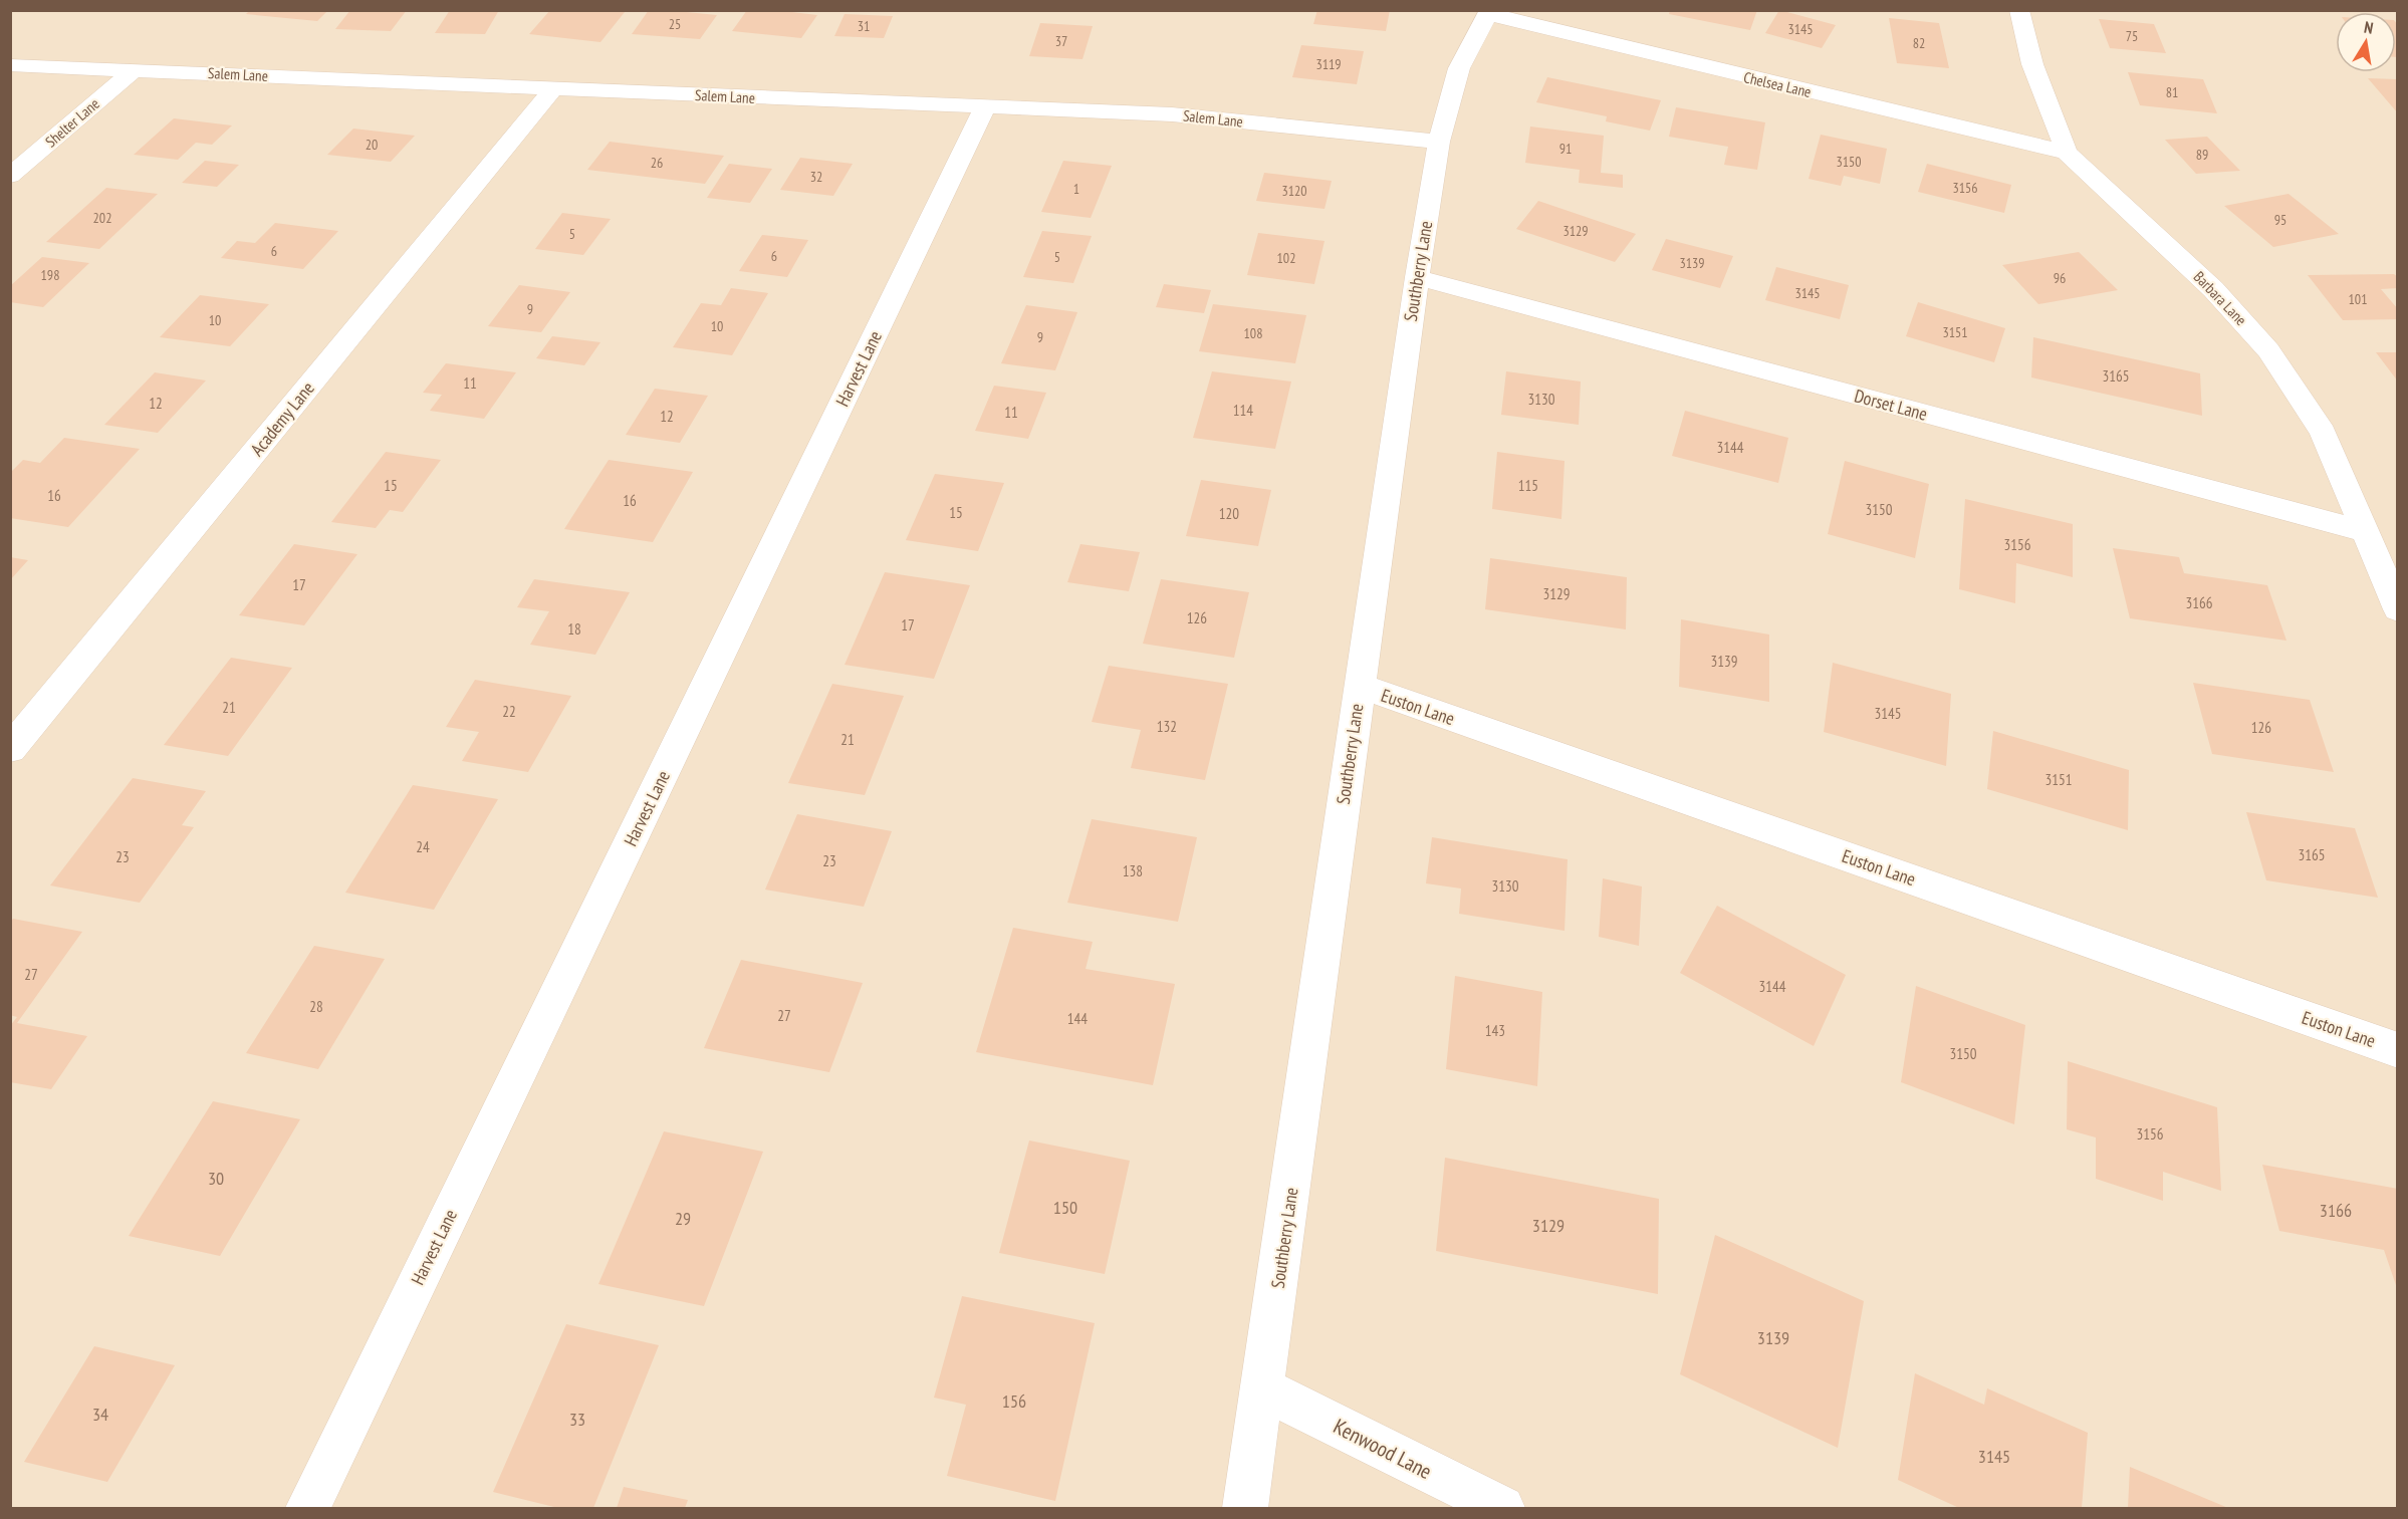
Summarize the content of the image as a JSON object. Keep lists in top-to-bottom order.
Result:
{
  "streets": {
    "street": [
      "Salem Lane",
      "Chelsea Lane",
      "Shelter Lane",
      "Southberry Lane",
      "Barbara Lane",
      "Harvest Lane",
      "Dorset Lane",
      "Academy Lane",
      "Euston Lane",
      "Kenwood Lane"
    ]
  },
  "crossings": [
    ["Salem Lane", "Shelter Lane"],
    ["Salem Lane", "Southberry Lane"],
    ["Salem Lane", "Harvest Lane"],
    ["Salem Lane", "Academy Lane"],
    ["Chelsea Lane", "Southberry Lane"],
    ["Chelsea Lane", "Barbara Lane"],
    ["Southberry Lane", "Dorset Lane"],
    ["Southberry Lane", "Euston Lane"],
    ["Southberry Lane", "Kenwood Lane"],
    ["Barbara Lane", "Dorset Lane"]
  ],
  "house_numbers": [
    "25",
    "31",
    "3145",
    "75",
    "37",
    "82",
    "3119",
    "81",
    "20",
    "91",
    "89",
    "3150",
    "26",
    "32",
    "3156",
    "1",
    "3120",
    "202",
    "95",
    "3129",
    "5",
    "6",
    "6",
    "5",
    "102",
    "3139",
    "198",
    "96",
    "3145",
    "101",
    "9",
    "10",
    "10",
    "3151",
    "108",
    "9",
    "3165",
    "11",
    "3130",
    "12",
    "114",
    "11",
    "12",
    "3144",
    "15",
    "115",
    "16",
    "16",
    "3150",
    "15",
    "120",
    "3156",
    "17",
    "3129",
    "3166",
    "126",
    "17",
    "18",
    "3139",
    "21",
    "22",
    "3145",
    "132",
    "126",
    "21",
    "3151",
    "24",
    "3165",
    "23",
    "23",
    "138",
    "3130",
    "27",
    "3144",
    "28",
    "27",
    "144",
    "143",
    "3150",
    "3156",
    "30",
    "150",
    "3166",
    "29",
    "3129",
    "3139",
    "156",
    "34",
    "33",
    "3145"
  ],
  "north": "top"
}
